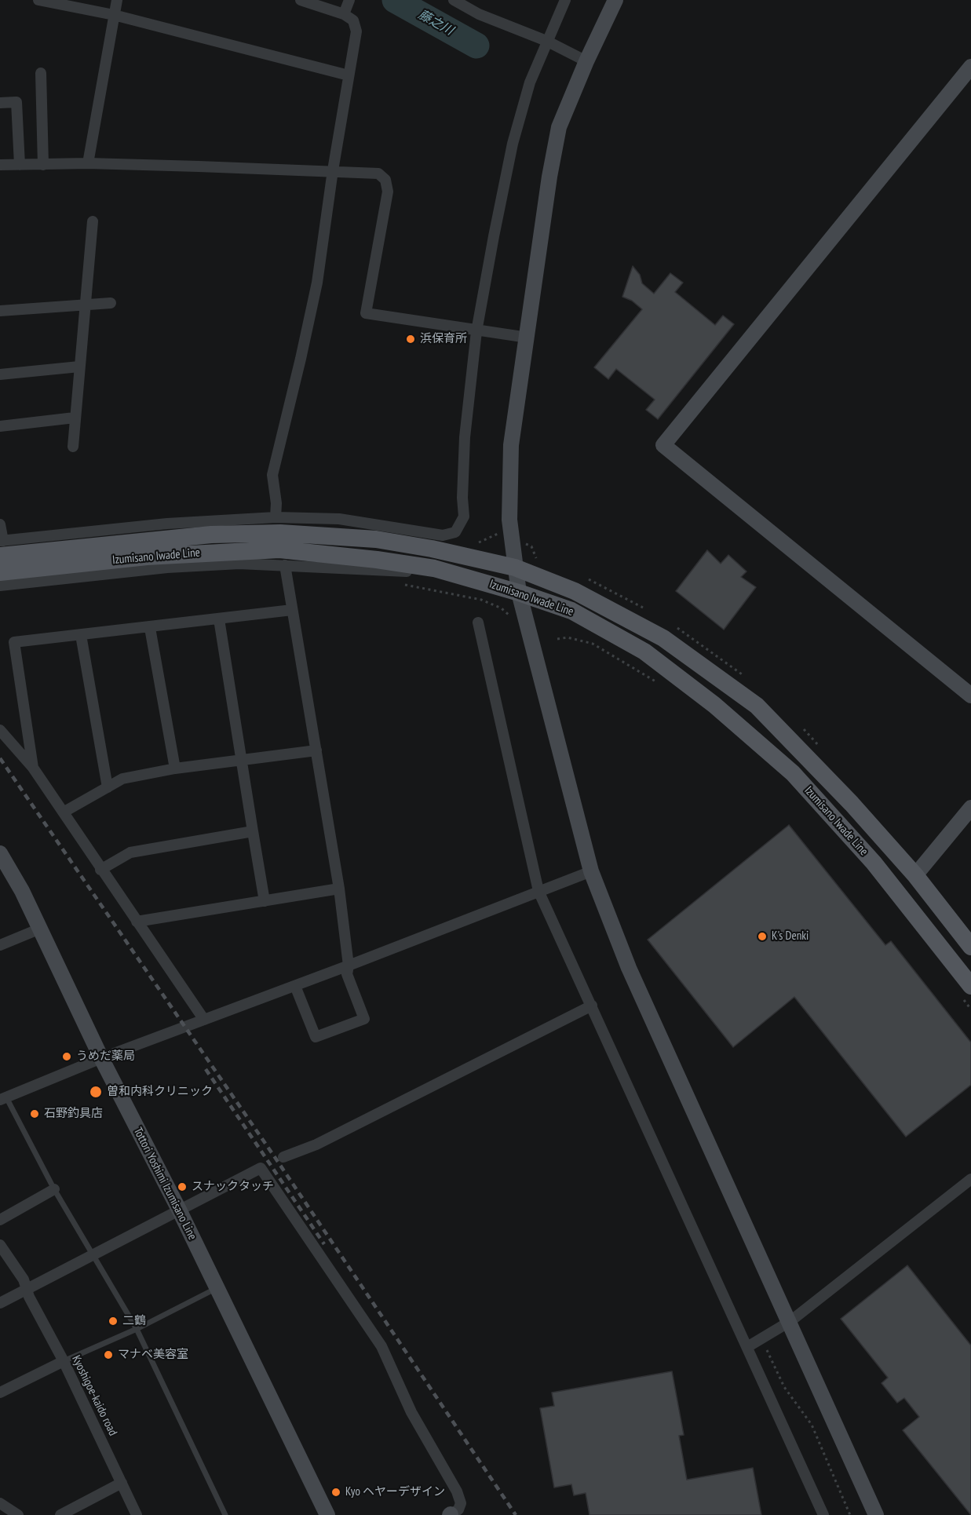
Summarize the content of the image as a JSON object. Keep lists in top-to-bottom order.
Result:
{
  "streets": {
    "main road": ["Izumisano Iwade Line"],
    "street": ["Tottori Yoshimi Izumisano Line", "Kyoshigoe-kaido road"]
  },
  "water": ["藤之川"],
  "places": [
    "浜保育所",
    "K's Denki",
    "うめだ薬局",
    "曽和内科クリニック",
    "石野釣具店",
    "スナックタッチ",
    "二鶴",
    "マナベ美容室",
    "Kyo ヘヤーデザイン"
  ]
}
